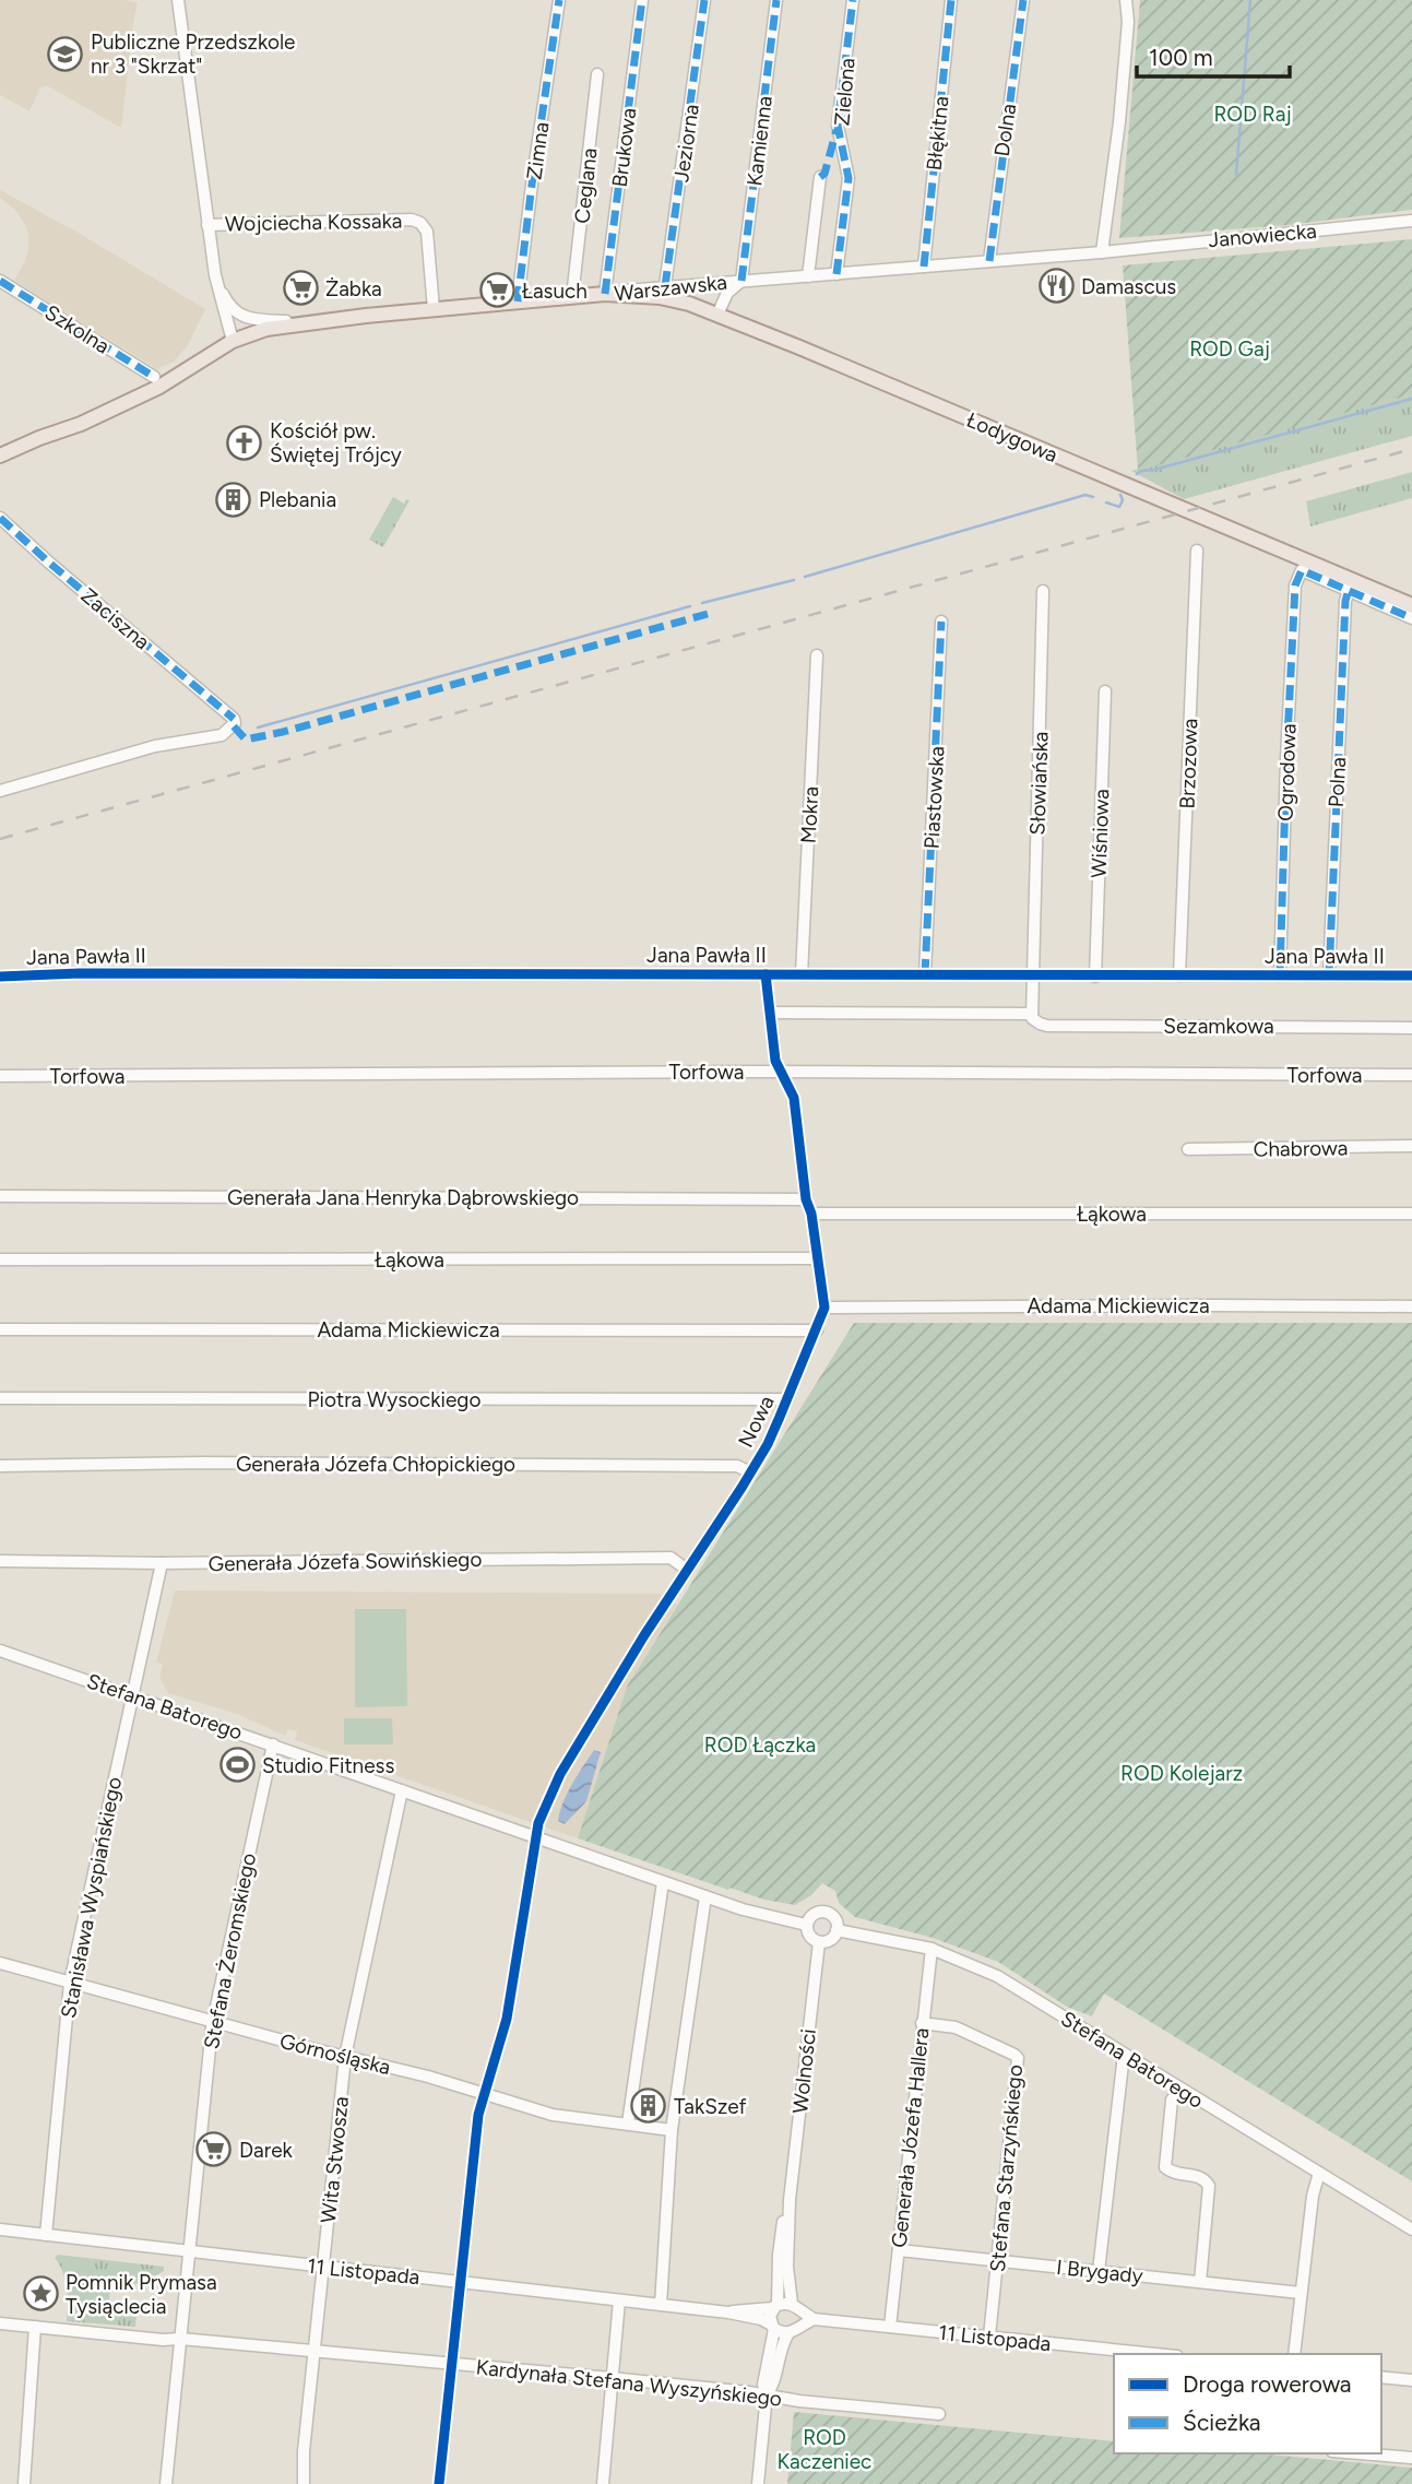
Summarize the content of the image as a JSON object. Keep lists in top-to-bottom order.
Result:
{
  "streets": {
    "main road": ["Warszawska", "Łodygowa"],
    "street": [
      "Zielona",
      "Dolna",
      "Błękitna",
      "Kamienna",
      "Jeziorna",
      "Brukowa",
      "Zimna",
      "Ceglana",
      "Wojciecha Kossaka",
      "Janowiecka",
      "Szkolna",
      "Zaciszna",
      "Brzozowa",
      "Ogrodowa",
      "Polna",
      "Słowiańska",
      "Piastowska",
      "Mokra",
      "Wiśniowa",
      "Jana Pawła II",
      "Sezamkowa",
      "Torfowa",
      "Chabrowa",
      "Generała Jana Henryka Dąbrowskiego",
      "Łąkowa",
      "Adama Mickiewicza",
      "Piotra Wysockiego",
      "Nowa",
      "Generała Józefa Chłopickiego",
      "Generała Józefa Sowińskiego",
      "Stefana Batorego",
      "Stanisława Wyspiańskiego",
      "Stefana Żeromskiego",
      "Górnośląska",
      "Wolności",
      "Generała Józefa Hallera",
      "Wita Stwosza",
      "Stefana Starzyńskiego",
      "11 Listopada",
      "I Brygady",
      "Kardynała Stefana Wyszyńskiego"
    ]
  },
  "crossings": [
    ["Zielona", "Warszawska"],
    ["Dolna", "Warszawska"],
    ["Błękitna", "Warszawska"],
    ["Kamienna", "Warszawska"],
    ["Jeziorna", "Warszawska"],
    ["Brukowa", "Warszawska"],
    ["Brukowa", "Łodygowa"],
    ["Zimna", "Warszawska"],
    ["Ceglana", "Warszawska"],
    ["Wojciecha Kossaka", "Warszawska"],
    ["Janowiecka", "Warszawska"],
    ["Warszawska", "Łodygowa"],
    ["Brzozowa", "Jana Pawła II"],
    ["Ogrodowa", "Polna"],
    ["Ogrodowa", "Jana Pawła II"],
    ["Polna", "Jana Pawła II"],
    ["Słowiańska", "Jana Pawła II"],
    ["Piastowska", "Jana Pawła II"],
    ["Mokra", "Jana Pawła II"],
    ["Wiśniowa", "Jana Pawła II"],
    ["Jana Pawła II", "Nowa"],
    ["Sezamkowa", "Nowa"],
    ["Torfowa", "Nowa"],
    ["Generała Jana Henryka Dąbrowskiego", "Nowa"],
    ["Łąkowa", "Nowa"],
    ["Adama Mickiewicza", "Nowa"],
    ["Piotra Wysockiego", "Nowa"],
    ["Nowa", "Generała Józefa Chłopickiego"],
    ["Nowa", "Generała Józefa Sowińskiego"],
    ["Nowa", "Stefana Batorego"],
    ["Nowa", "Górnośląska"],
    ["Nowa", "11 Listopada"],
    ["Nowa", "Kardynała Stefana Wyszyńskiego"],
    ["Generała Józefa Sowińskiego", "Stanisława Wyspiańskiego"],
    ["Stefana Batorego", "Stanisława Wyspiańskiego"],
    ["Stefana Batorego", "Stefana Żeromskiego"],
    ["Stefana Batorego", "Wolności"],
    ["Stefana Batorego", "Generała Józefa Hallera"],
    ["Stefana Batorego", "Wita Stwosza"],
    ["Stanisława Wyspiańskiego", "Górnośląska"],
    ["Stanisława Wyspiańskiego", "11 Listopada"],
    ["Stefana Żeromskiego", "Górnośląska"],
    ["Stefana Żeromskiego", "11 Listopada"],
    ["Stefana Żeromskiego", "Kardynała Stefana Wyszyńskiego"],
    ["Górnośląska", "Wita Stwosza"],
    ["Wolności", "11 Listopada"],
    ["Generała Józefa Hallera", "Stefana Starzyńskiego"],
    ["Generała Józefa Hallera", "11 Listopada"],
    ["Generała Józefa Hallera", "I Brygady"],
    ["Wita Stwosza", "11 Listopada"],
    ["Wita Stwosza", "Kardynała Stefana Wyszyńskiego"],
    ["Stefana Starzyńskiego", "11 Listopada"],
    ["Stefana Starzyńskiego", "I Brygady"]
  ],
  "parks": [
    "ROD Raj",
    "ROD Gaj",
    "ROD Łączka",
    "ROD Kolejarz",
    "ROD Kaczeniec"
  ],
  "places": {
    "school or university": ["Publiczne Przedszkole nr 3 \"Skrzat\""],
    "restaurant": ["Damascus"],
    "supermarket": ["Żabka", "Łasuch", "Darek"],
    "church": ["Kościół pw. Świętej Trójcy"],
    "building": ["Plebania", "TakSzef"],
    "sports": ["Studio Fitness"],
    "place": ["Pomnik Prymasa Tysiąclecia"]
  },
  "legend": ["Droga rowerowa", "Ścieżka"],
  "scale_bar": "100 m"
}
